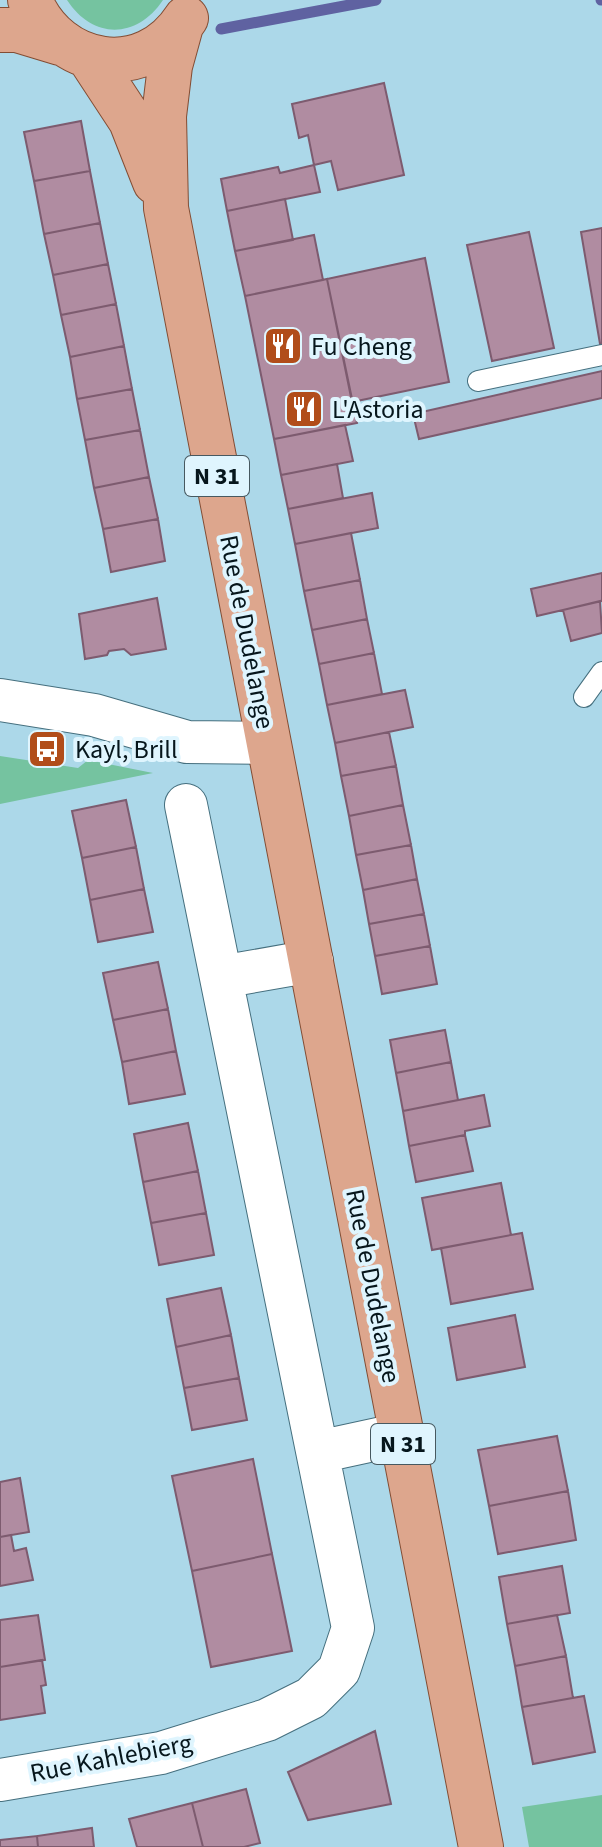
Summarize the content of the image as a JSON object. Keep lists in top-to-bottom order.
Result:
{
  "streets": {
    "main road": ["N 31", "Rue de Dudelange"],
    "street": ["Rue Kahlebierg"]
  },
  "places": {
    "restaurant": ["Fu Cheng", "L'Astoria"],
    "bus stop": ["Kayl, Brill"]
  }
}
